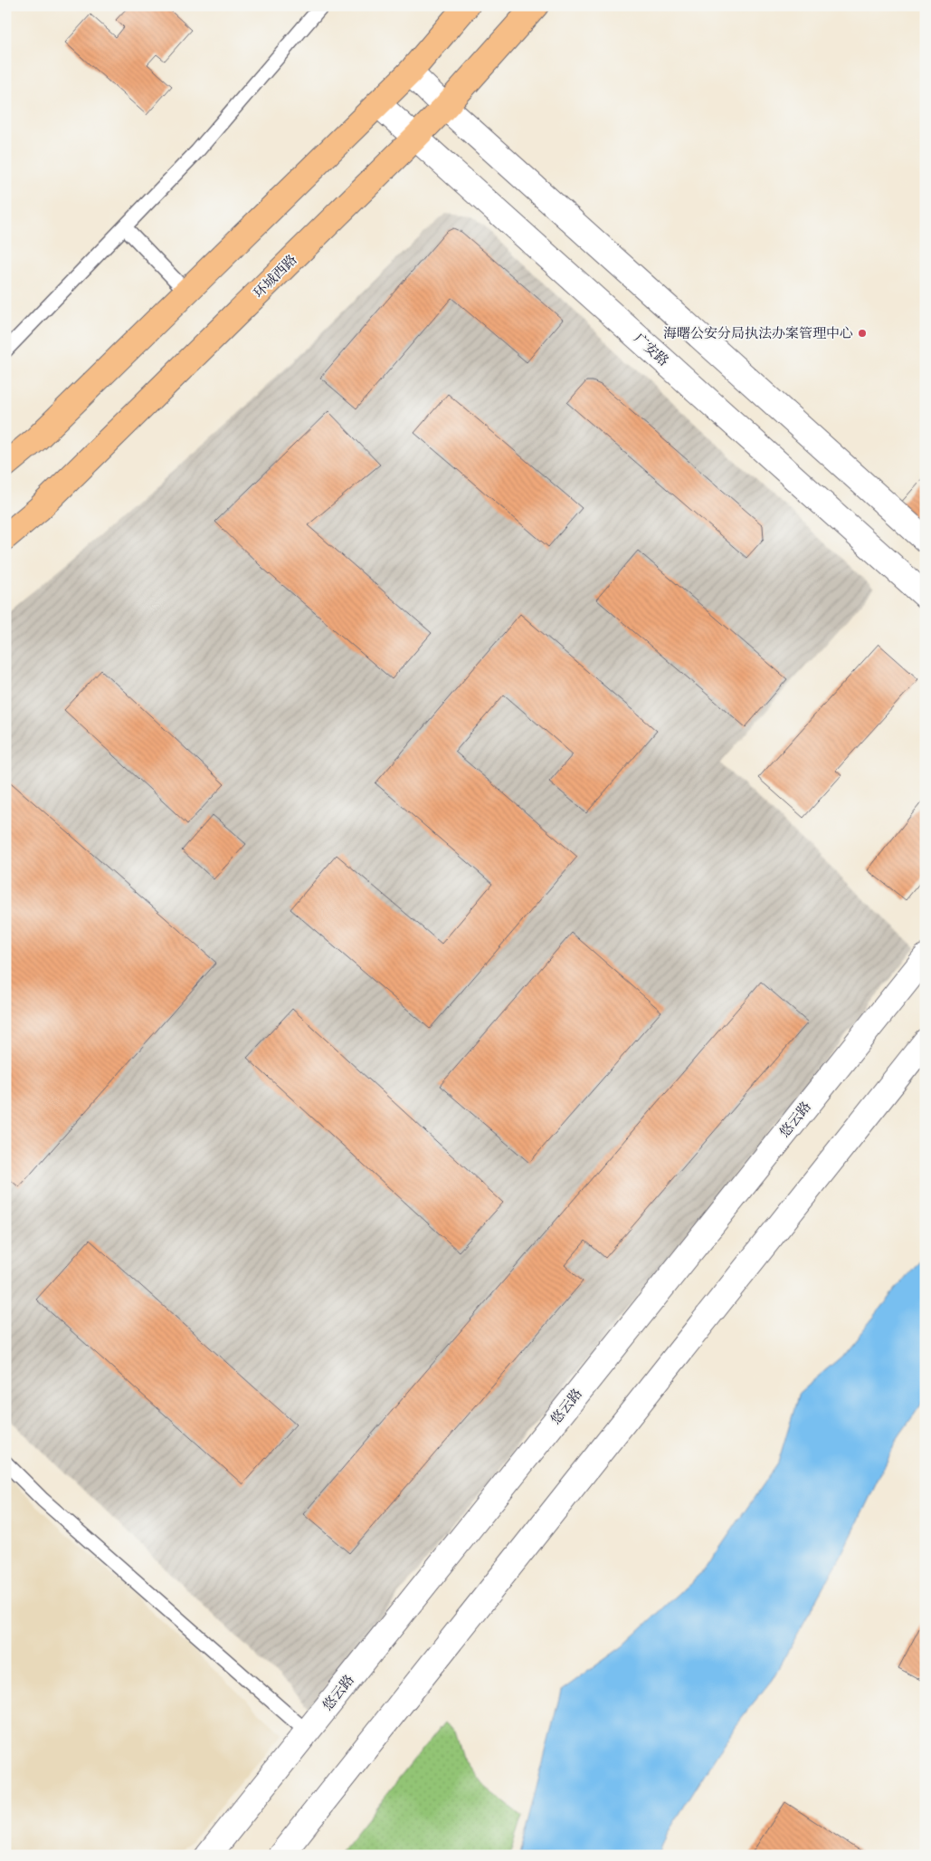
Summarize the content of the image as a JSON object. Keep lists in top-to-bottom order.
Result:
{
  "streets": {
    "main road": ["环城西路"],
    "street": ["广安路", "悠云路"]
  },
  "crossings": [
    ["环城西路", "广安路"]
  ],
  "places": ["海曙公安分局执法办案管理中心"]
}
